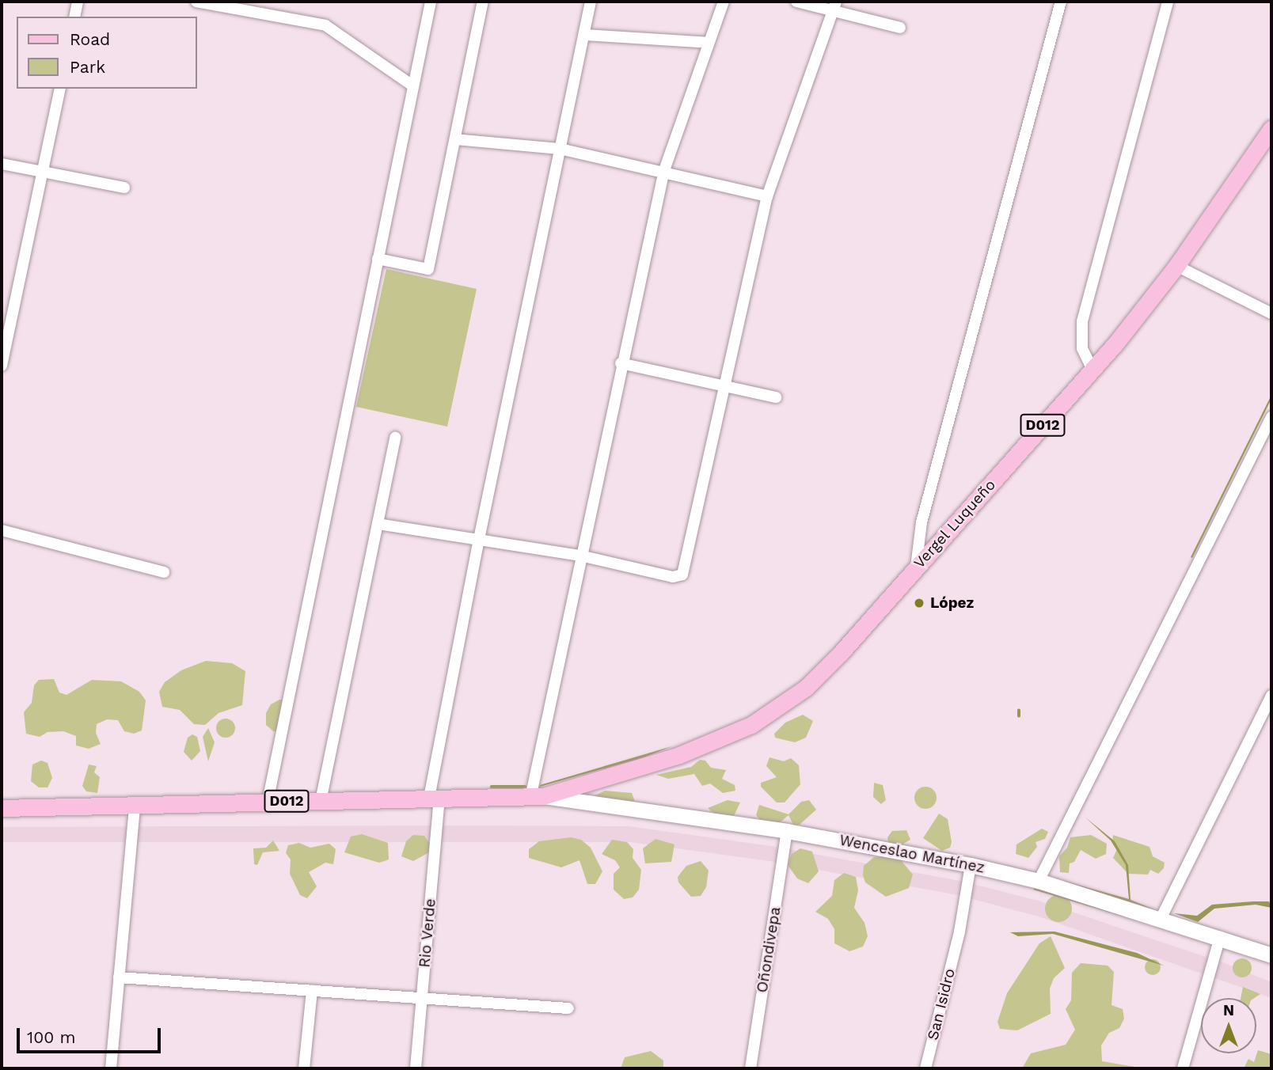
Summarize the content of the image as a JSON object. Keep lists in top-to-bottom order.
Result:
{
  "streets": {
    "main road": ["D012", "Vergel Luqueño", "Wenceslao Martínez"],
    "street": ["Rio Verde", "Oñondivepa", "San Isidro"]
  },
  "crossings": [
    ["D012", "Vergel Luqueño"],
    ["D012", "Wenceslao Martínez"],
    ["D012", "Rio Verde"],
    ["Vergel Luqueño", "Wenceslao Martínez"],
    ["Wenceslao Martínez", "Oñondivepa"],
    ["Wenceslao Martínez", "San Isidro"]
  ],
  "places": ["López"],
  "legend": ["Road", "Park"],
  "scale_bar": "100 m",
  "north": "top"
}
